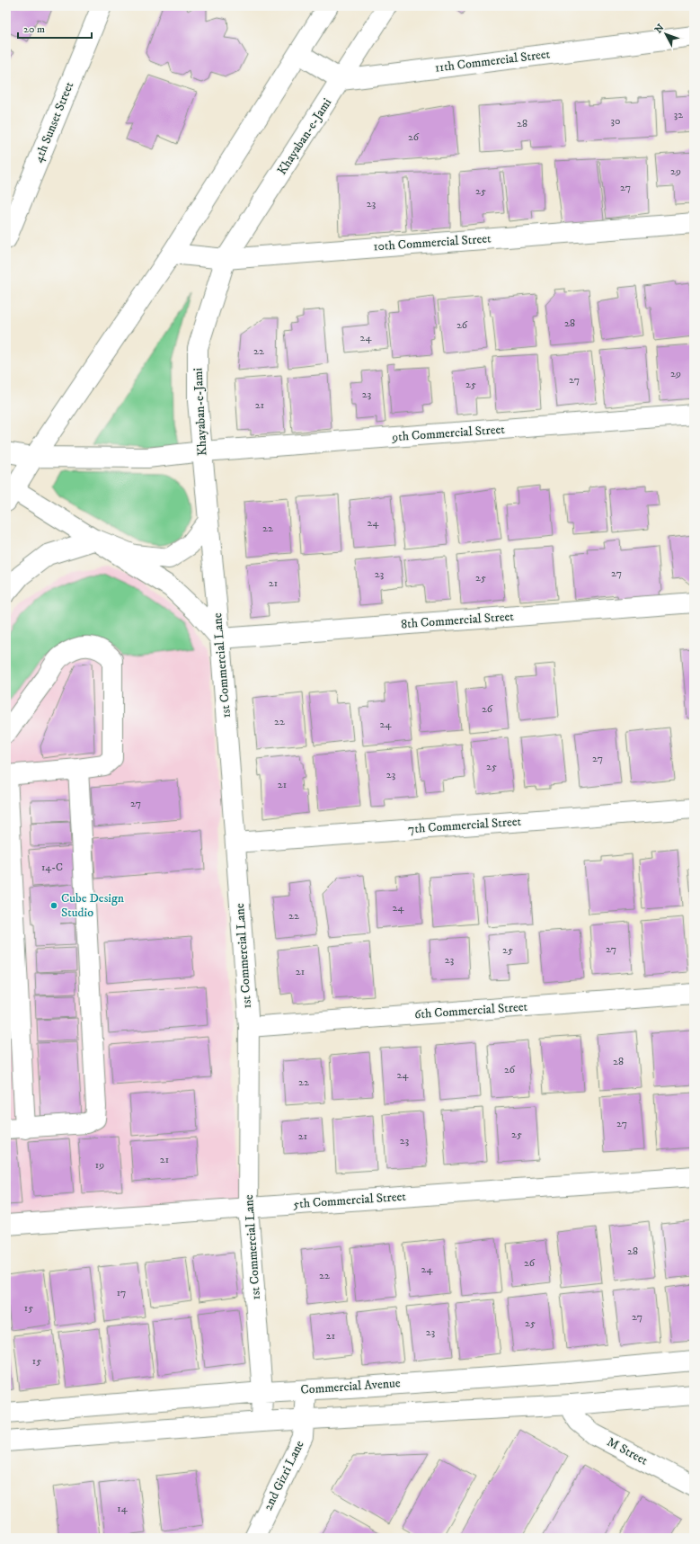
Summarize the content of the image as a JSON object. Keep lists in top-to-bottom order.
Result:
{
  "streets": {
    "street": [
      "11th Commercial Street",
      "4th Sunset Street",
      "Khayaban-e-Jami",
      "10th Commercial Street",
      "9th Commercial Street",
      "8th Commercial Street",
      "1st Commercial Lane",
      "7th Commercial Street",
      "6th Commercial Street",
      "5th Commercial Street",
      "Commercial Avenue",
      "M Street",
      "2nd Gizri Lane"
    ]
  },
  "crossings": [
    ["11th Commercial Street", "Khayaban-e-Jami"],
    ["Khayaban-e-Jami", "10th Commercial Street"],
    ["Khayaban-e-Jami", "9th Commercial Street"],
    ["Khayaban-e-Jami", "1st Commercial Lane"],
    ["8th Commercial Street", "1st Commercial Lane"],
    ["1st Commercial Lane", "7th Commercial Street"],
    ["1st Commercial Lane", "6th Commercial Street"],
    ["1st Commercial Lane", "5th Commercial Street"],
    ["1st Commercial Lane", "Commercial Avenue"],
    ["Commercial Avenue", "2nd Gizri Lane"]
  ],
  "places": ["Cube Design Studio"],
  "house_numbers": [
    "32",
    "30",
    "28",
    "26",
    "29",
    "27",
    "25",
    "23",
    "28",
    "26",
    "24",
    "22",
    "29",
    "27",
    "25",
    "23",
    "21",
    "24",
    "22",
    "27",
    "23",
    "25",
    "21",
    "26",
    "22",
    "24",
    "27",
    "25",
    "23",
    "21",
    "27",
    "14-C",
    "24",
    "22",
    "27",
    "25",
    "23",
    "21",
    "28",
    "26",
    "24",
    "22",
    "27",
    "25",
    "21",
    "23",
    "21",
    "19",
    "28",
    "26",
    "24",
    "22",
    "17",
    "15",
    "27",
    "25",
    "23",
    "21",
    "15",
    "14"
  ],
  "scale_bar": "20 m",
  "north": "top left"
}
